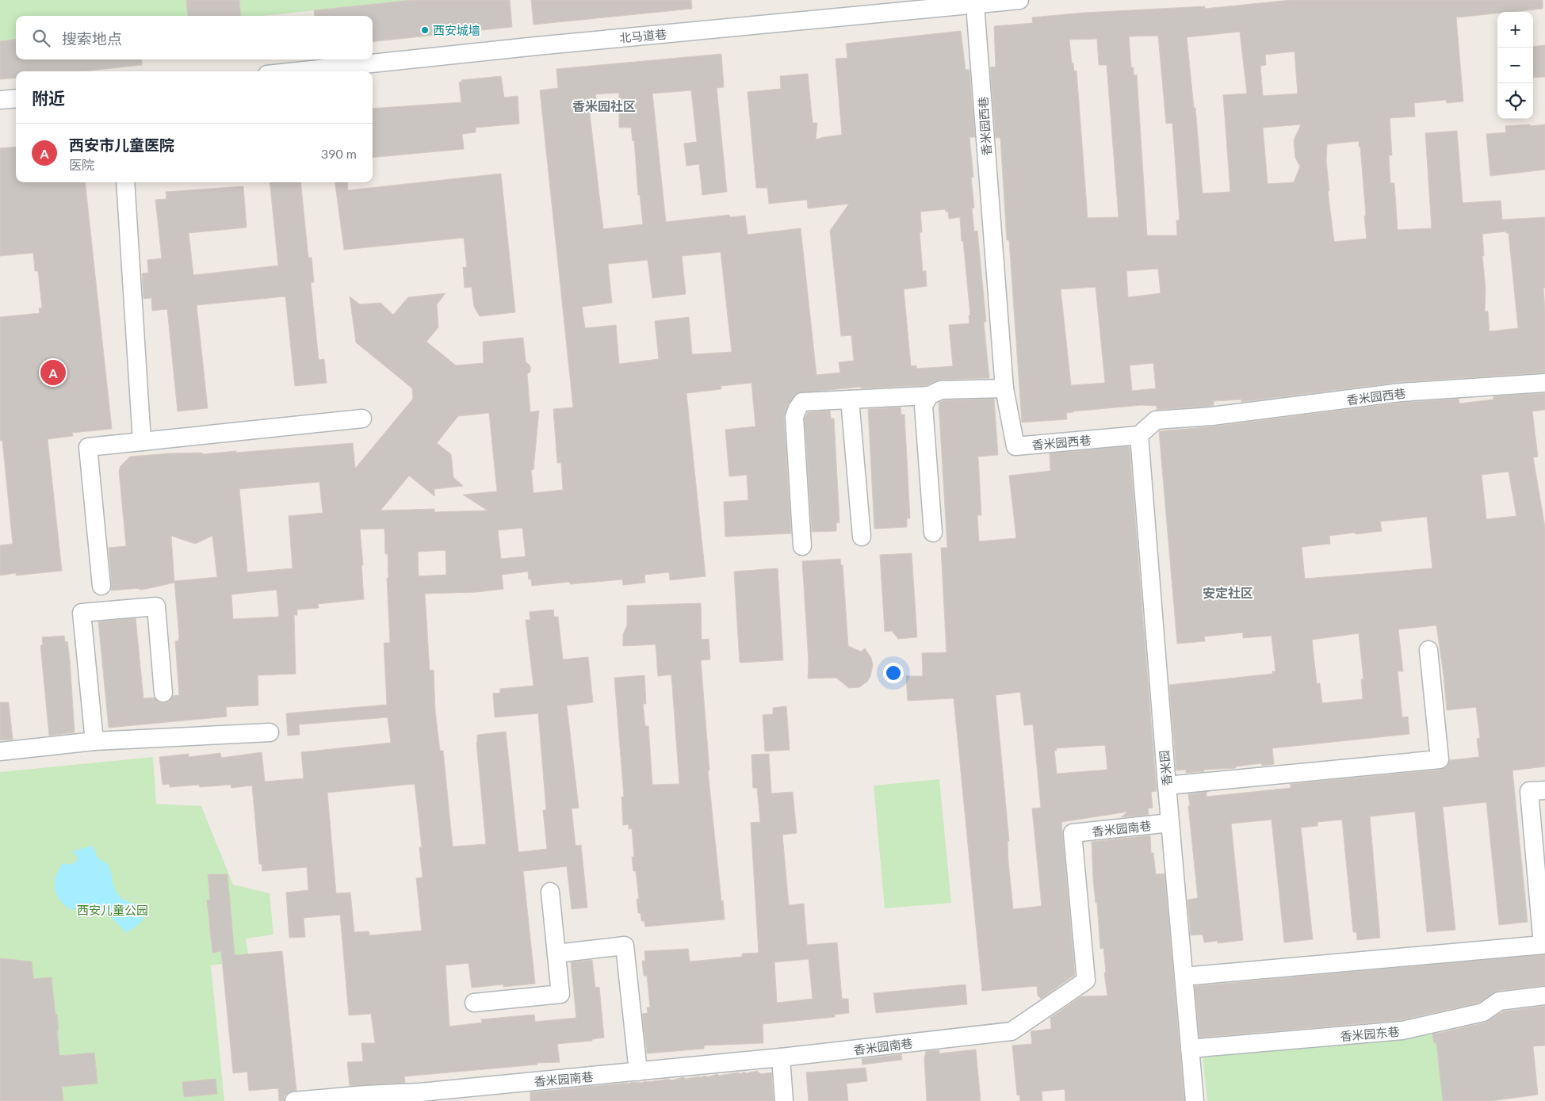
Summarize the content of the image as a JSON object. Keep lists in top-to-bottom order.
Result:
{
  "streets": {
    "street": [
      "北马道巷",
      "香米园西巷",
      "香米园",
      "香米园南巷",
      "香米园东巷"
    ]
  },
  "crossings": [
    ["北马道巷", "香米园西巷"],
    ["香米园西巷", "香米园"],
    ["香米园", "香米园南巷"],
    ["香米园", "香米园东巷"]
  ],
  "districts": ["香米园社区", "安定社区"],
  "parks": ["西安儿童公园"],
  "places": ["西安城墙"],
  "page": {
    "map_buttons": ["+", "−"],
    "search": "搜索地点",
    "heading": "附近",
    "list": [
      {
        "mark": "A",
        "name": "西安市儿童医院",
        "note": "医院",
        "value": "390 m"
      }
    ],
    "pins": "A"
  }
}
